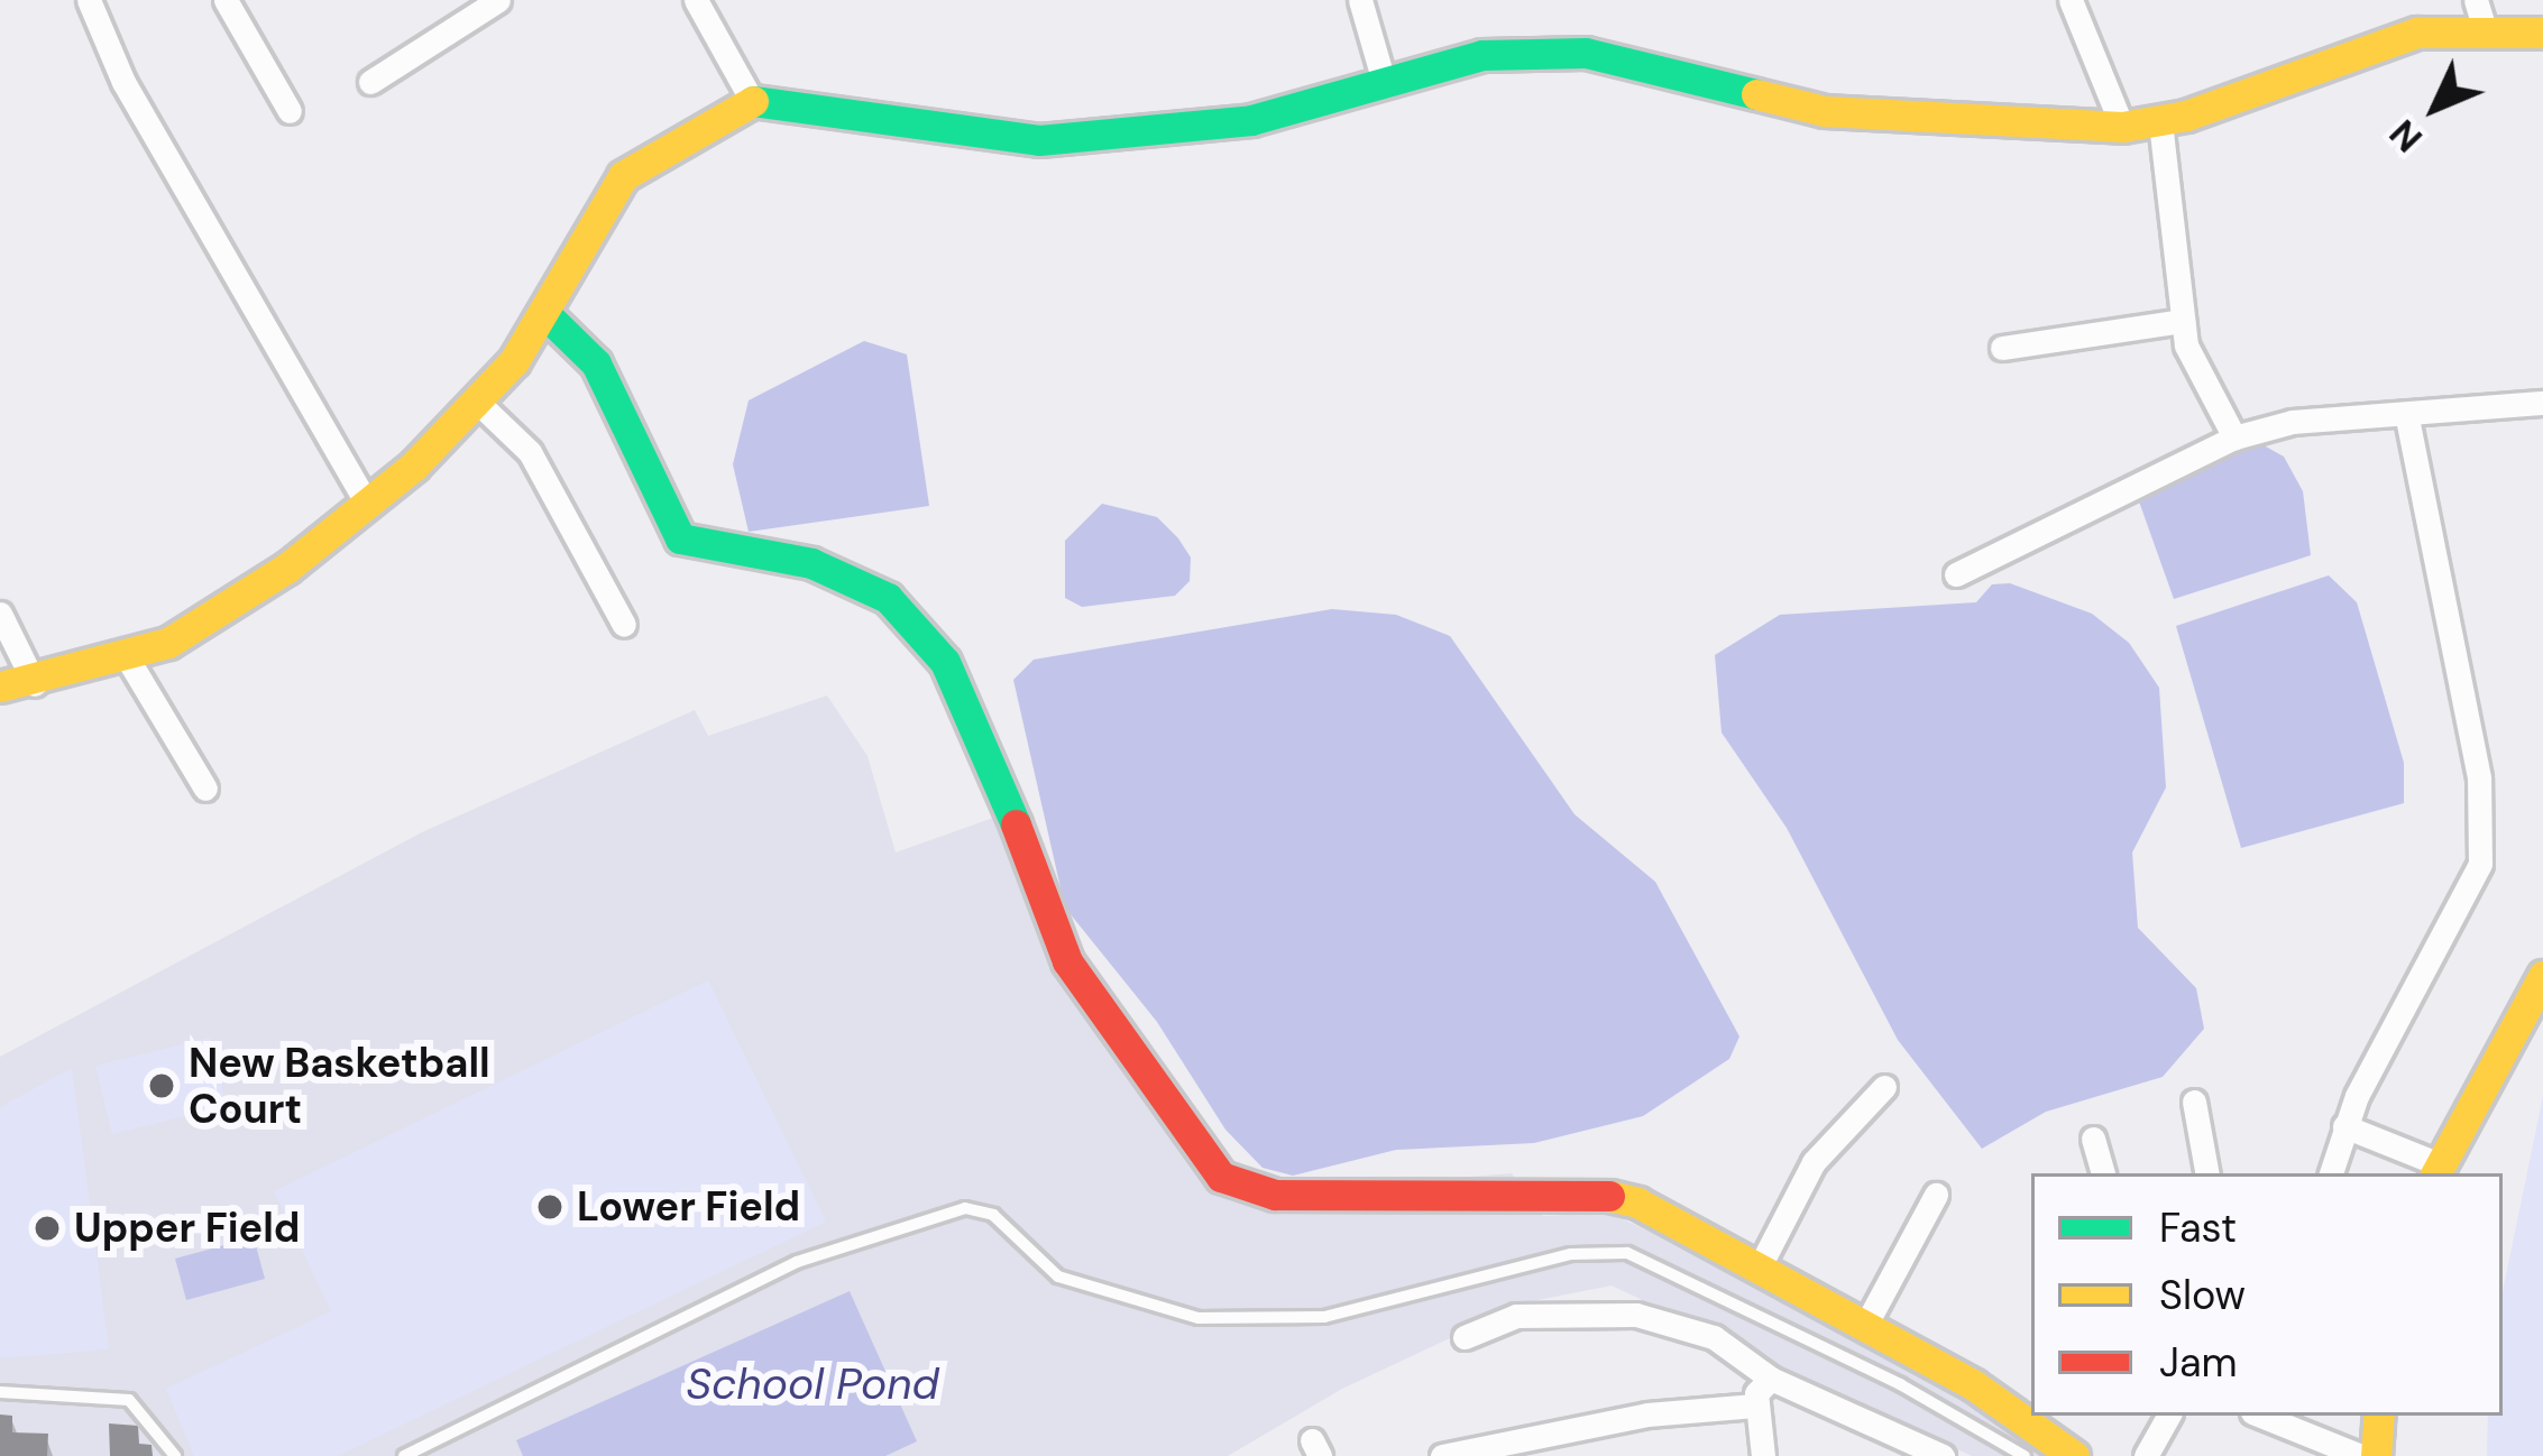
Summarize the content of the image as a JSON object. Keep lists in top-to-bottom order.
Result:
{
  "water": ["School Pond"],
  "places": ["New Basketball Court", "Lower Field", "Upper Field"],
  "legend": ["Fast", "Slow", "Jam"],
  "north": "bottom left"
}
